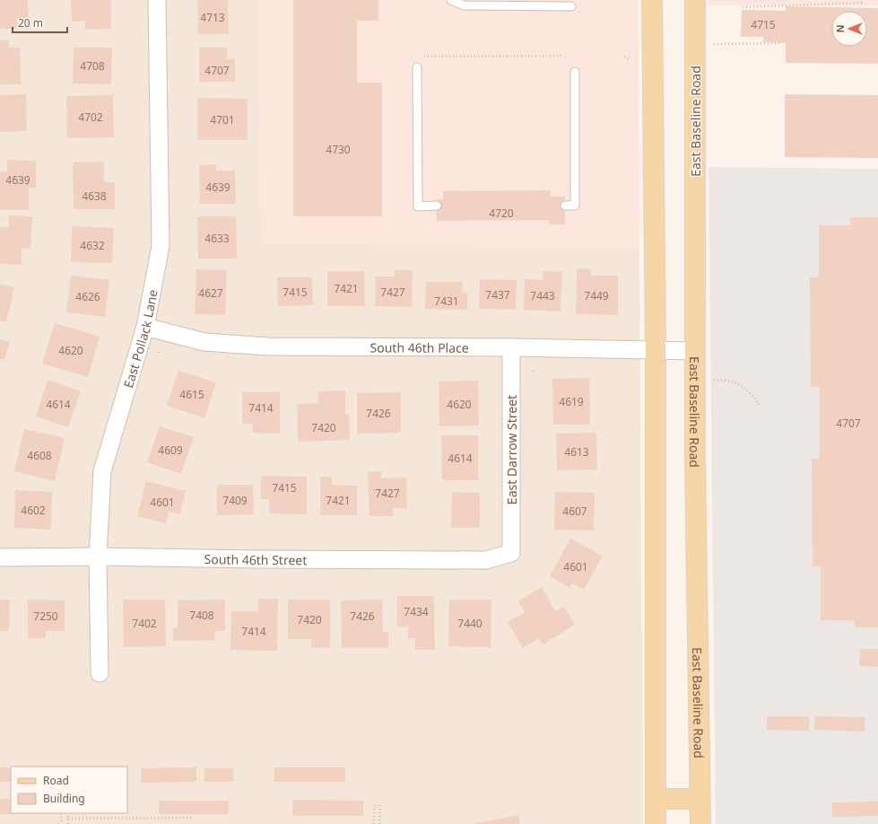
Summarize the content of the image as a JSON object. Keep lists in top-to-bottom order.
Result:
{
  "streets": {
    "main road": ["East Baseline Road"],
    "street": [
      "East Pollack Lane",
      "South 46th Place",
      "East Darrow Street",
      "South 46th Street"
    ]
  },
  "crossings": [
    ["East Baseline Road", "South 46th Place"],
    ["East Pollack Lane", "South 46th Place"],
    ["East Pollack Lane", "South 46th Street"],
    ["South 46th Place", "East Darrow Street"],
    ["East Darrow Street", "South 46th Street"]
  ],
  "house_numbers": [
    "4713",
    "4715",
    "4708",
    "4707",
    "4702",
    "4701",
    "4730",
    "4639",
    "4639",
    "4638",
    "4720",
    "4633",
    "4632",
    "7421",
    "7415",
    "7427",
    "4627",
    "7437",
    "7443",
    "7449",
    "4626",
    "7431",
    "4620",
    "4615",
    "4619",
    "4614",
    "4620",
    "7414",
    "7426",
    "4707",
    "7420",
    "4609",
    "4613",
    "4608",
    "4614",
    "7415",
    "7427",
    "7409",
    "7421",
    "4601",
    "4602",
    "4607",
    "4601",
    "7434",
    "7408",
    "7250",
    "7426",
    "7420",
    "7402",
    "7440",
    "7414"
  ],
  "legend": ["Road", "Building"],
  "scale_bar": "20 m",
  "north": "left"
}
